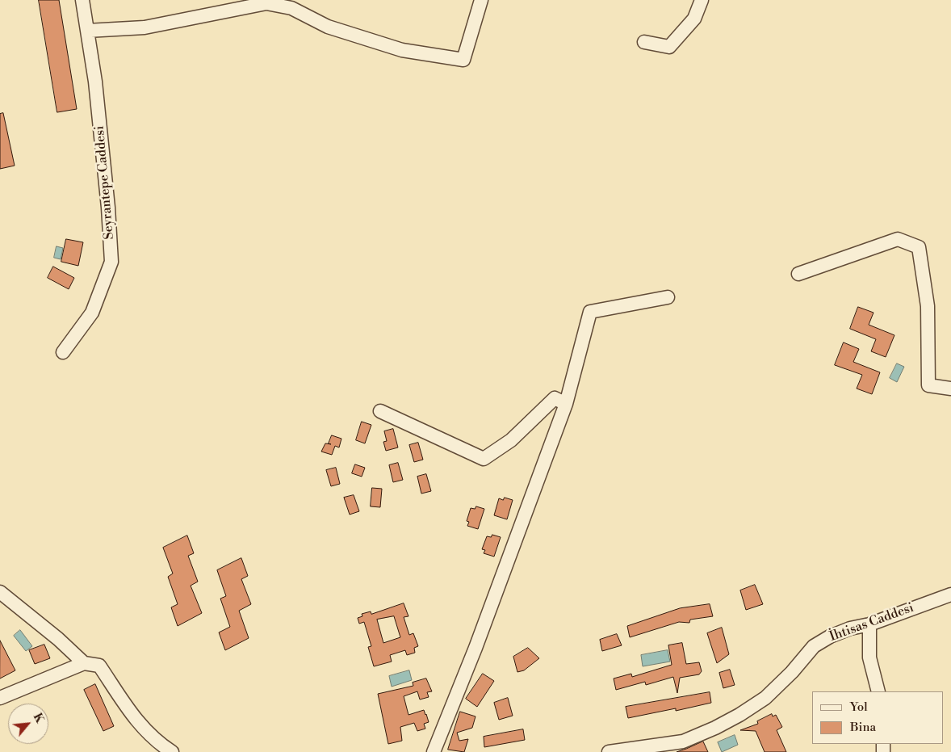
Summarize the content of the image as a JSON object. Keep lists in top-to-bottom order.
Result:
{
  "streets": {
    "street": ["Seyrantepe Caddesi", "İhtisas Caddesi"]
  },
  "legend": ["Yol", "Bina"],
  "north": "top right"
}
